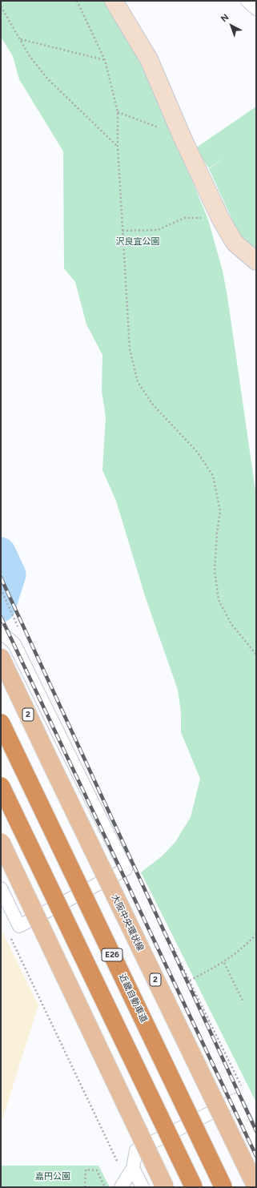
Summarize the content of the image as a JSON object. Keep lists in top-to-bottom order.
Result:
{
  "streets": {
    "highway": ["E26", "近畿自動車道"],
    "main road": ["2", "大阪中央環状線"]
  },
  "parks": ["沢良宜公園", "嘉円公園"],
  "north": "top left"
}
